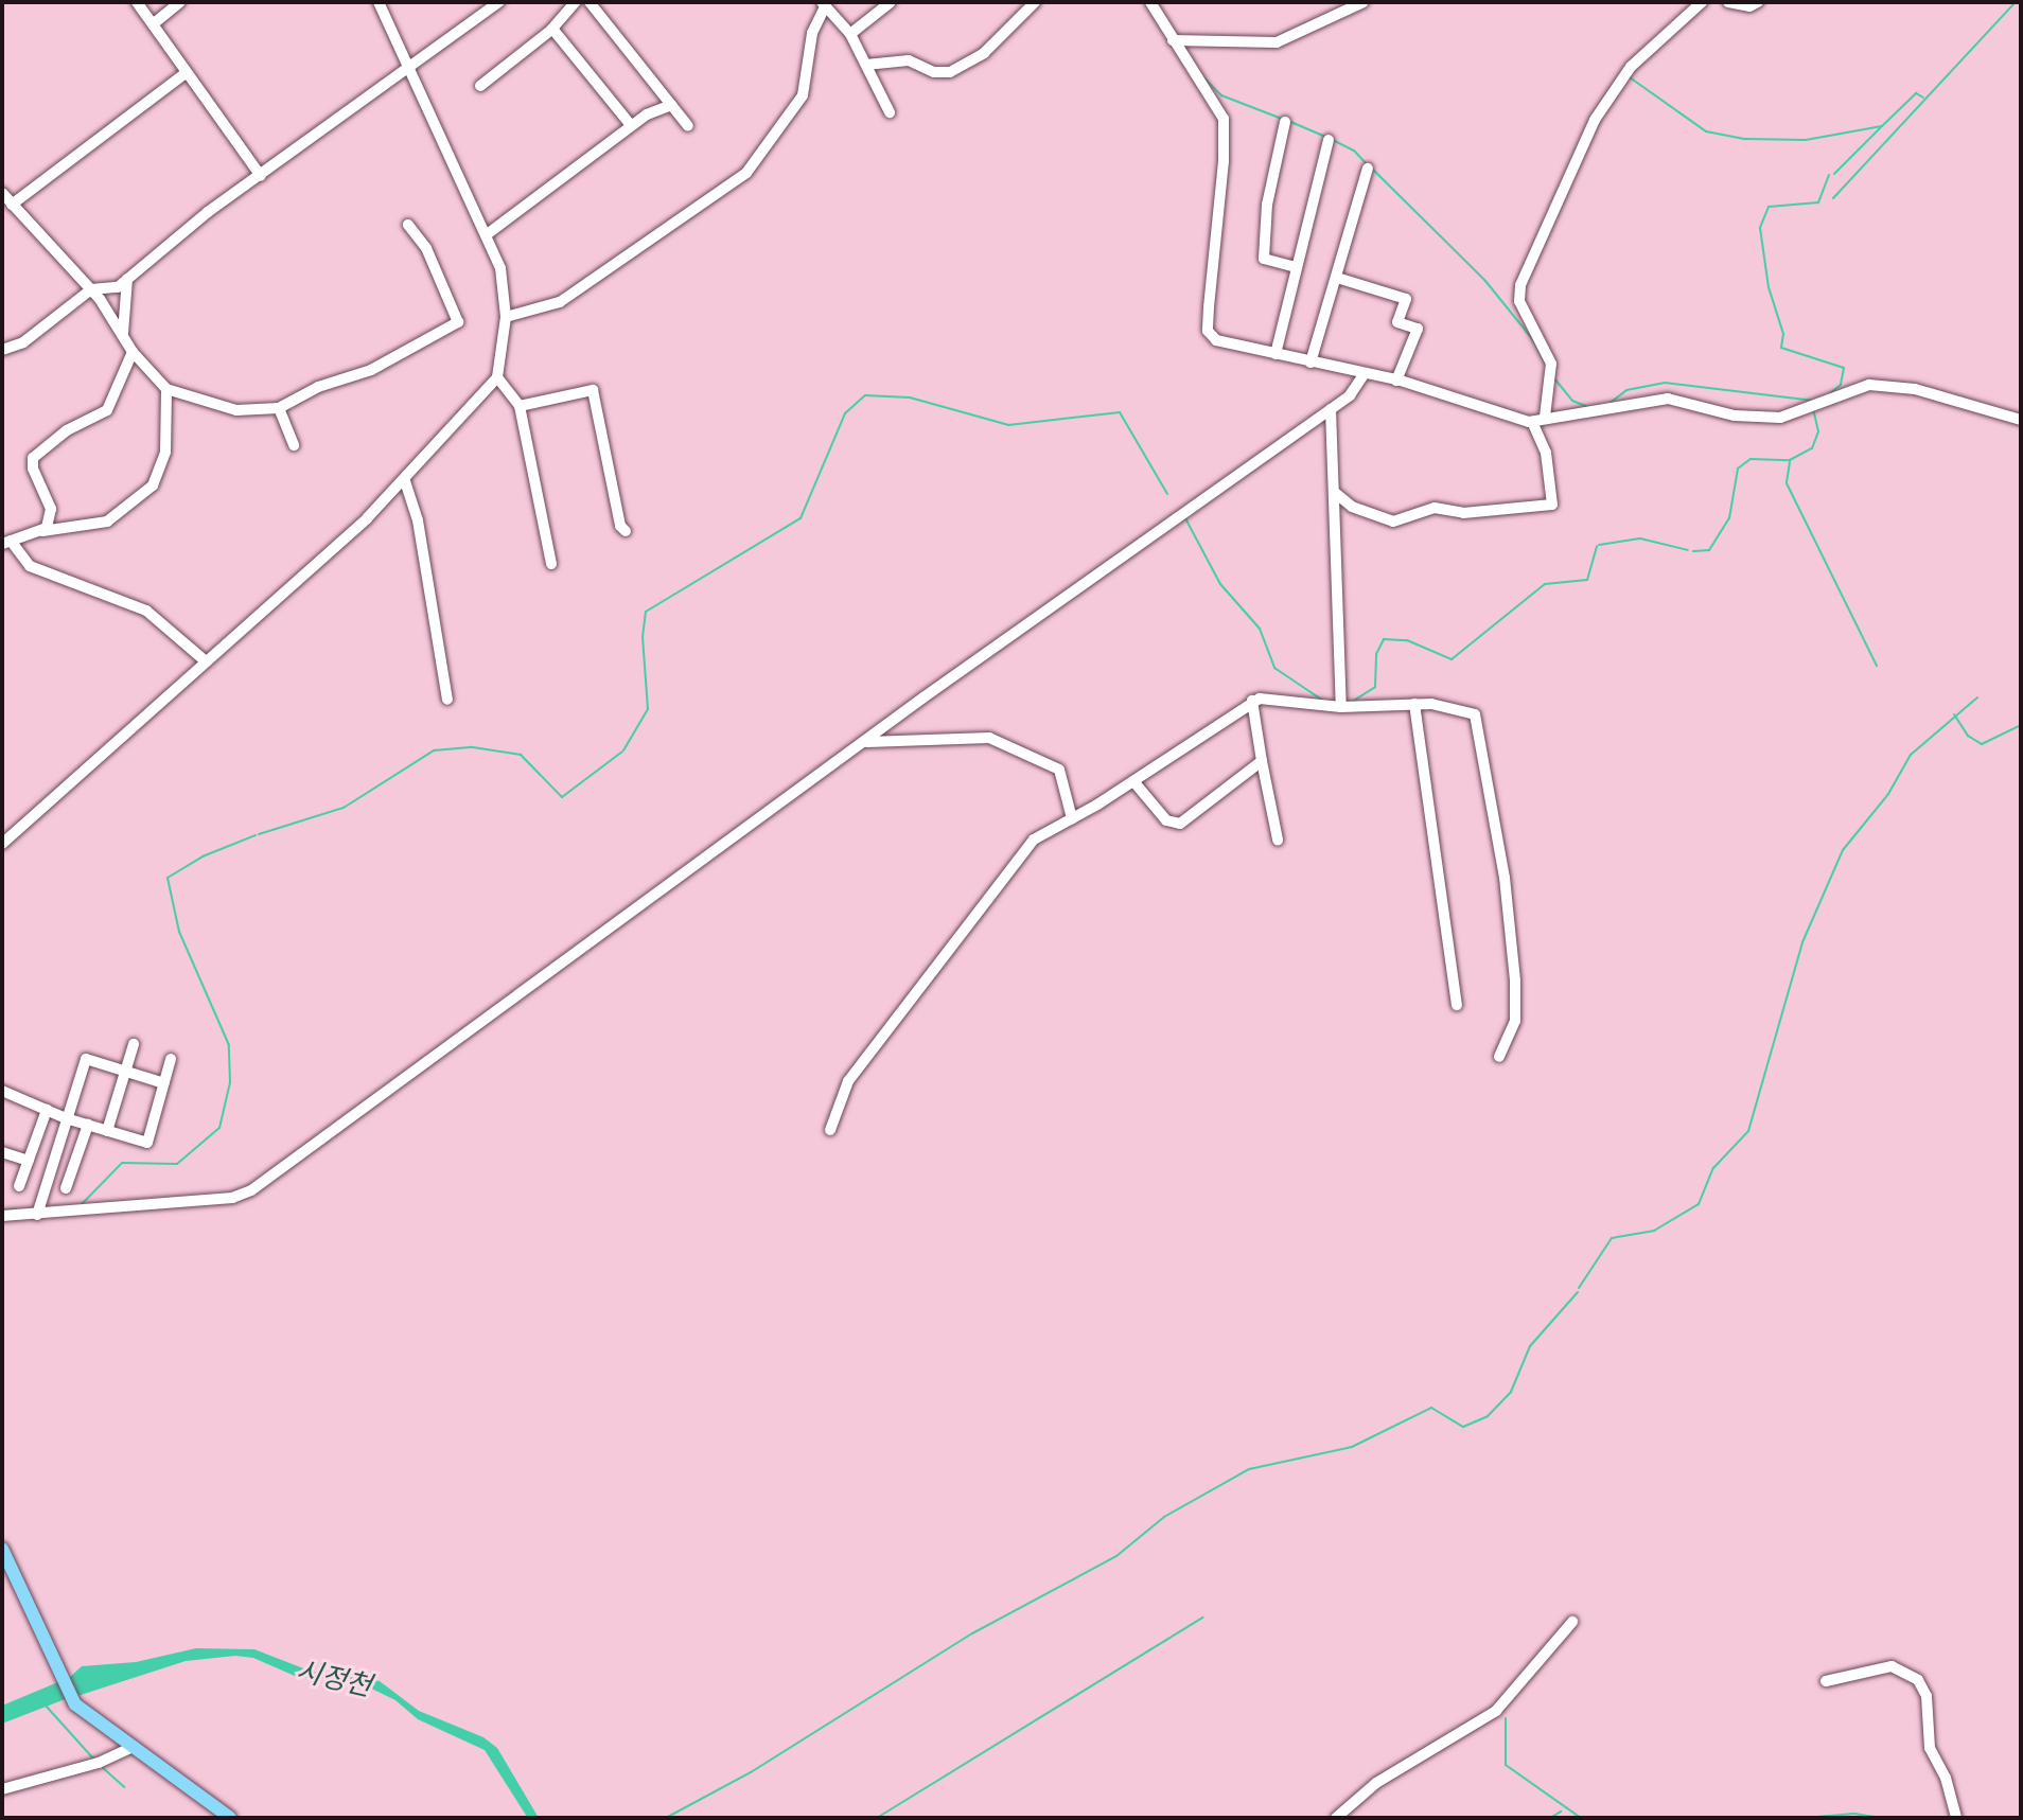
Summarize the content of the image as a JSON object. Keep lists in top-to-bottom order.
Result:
{
  "water": ["시정천"]
}
